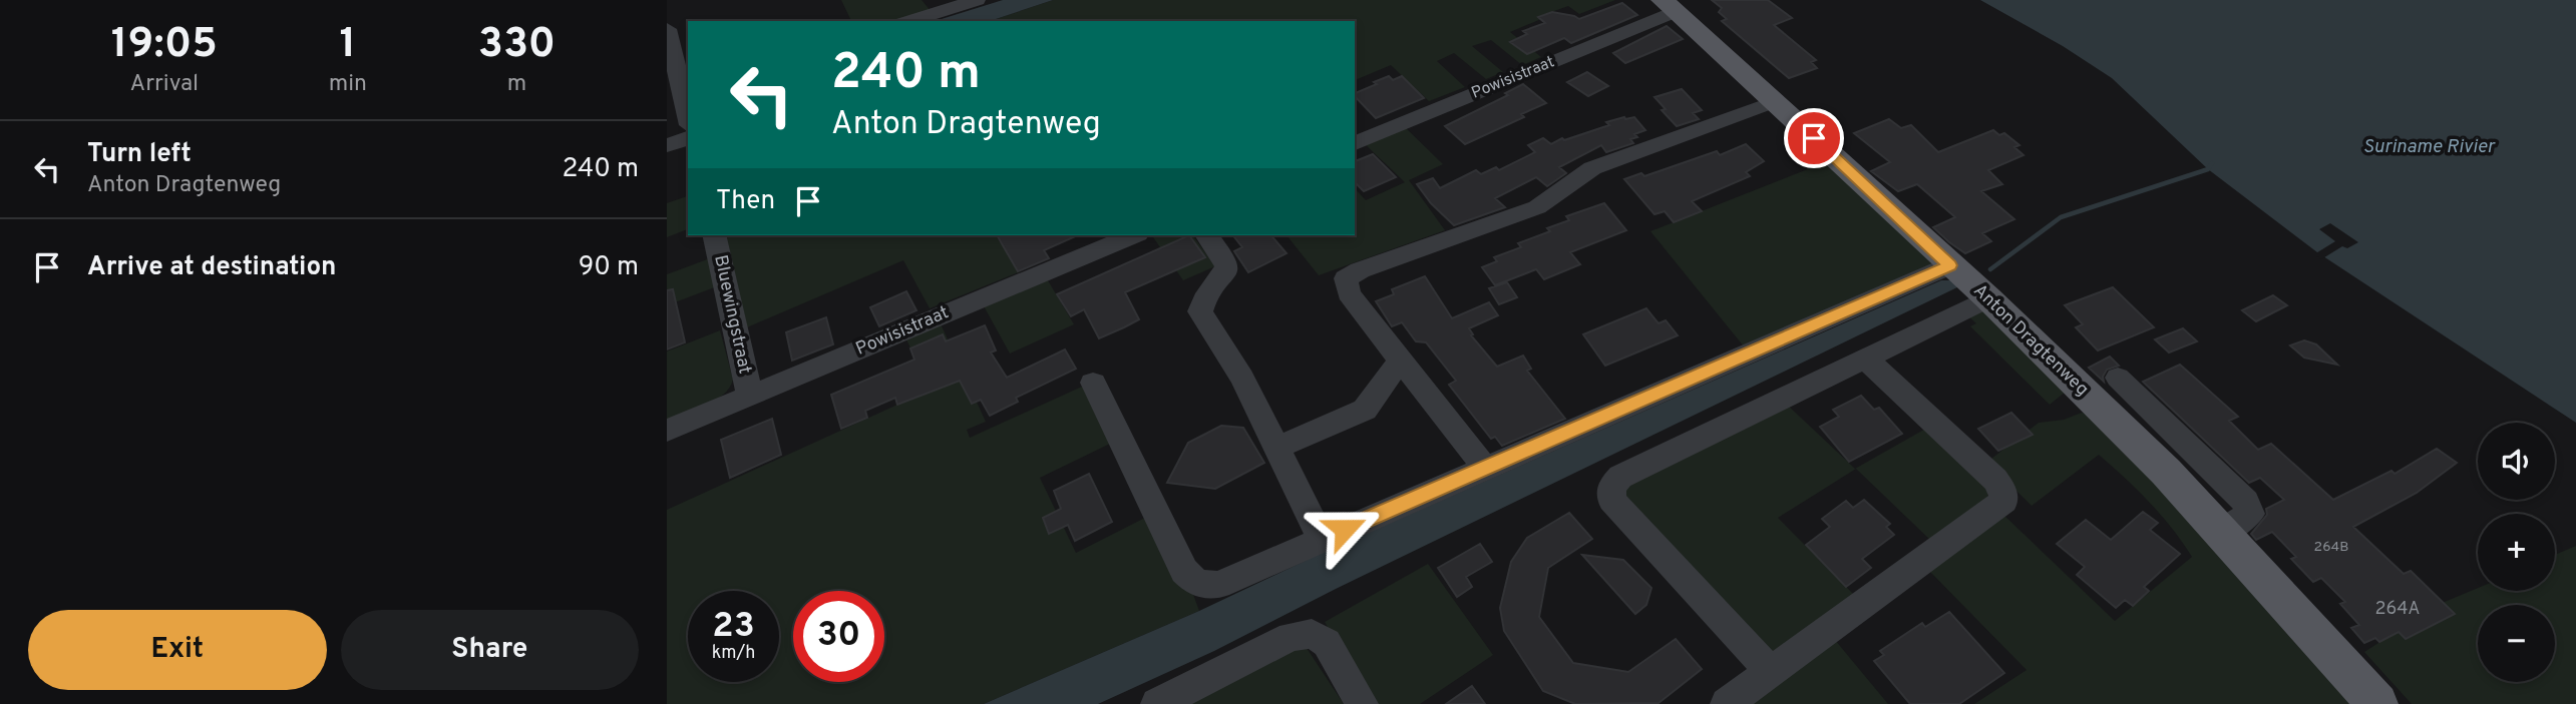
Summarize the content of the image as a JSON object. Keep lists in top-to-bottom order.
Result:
{
  "streets": {
    "main road": ["Anton Dragtenweg"],
    "street": ["Powisistraat", "Bluewingstraat"]
  },
  "crossings": [
    ["Powisistraat", "Bluewingstraat"],
    ["Powisistraat", "Anton Dragtenweg"]
  ],
  "water": ["Suriname Rivier"],
  "house_numbers": ["264B", "264A"],
  "page": {
    "eta": [
      "19:05",
      "Arrival",
      "1",
      "min",
      "330",
      "m"
    ],
    "turn": ["240 m", "Anton Dragtenweg"],
    "list": [
      {
        "name": "Turn left",
        "note": "Anton Dragtenweg",
        "value": "240 m"
      },
      {
        "name": "Arrive at destination",
        "value": "90 m"
      }
    ],
    "then": "Then",
    "map_buttons": ["+", "−"],
    "speed": "23 km/h",
    "limit": "30",
    "buttons": ["Exit", "Share"]
  }
}
